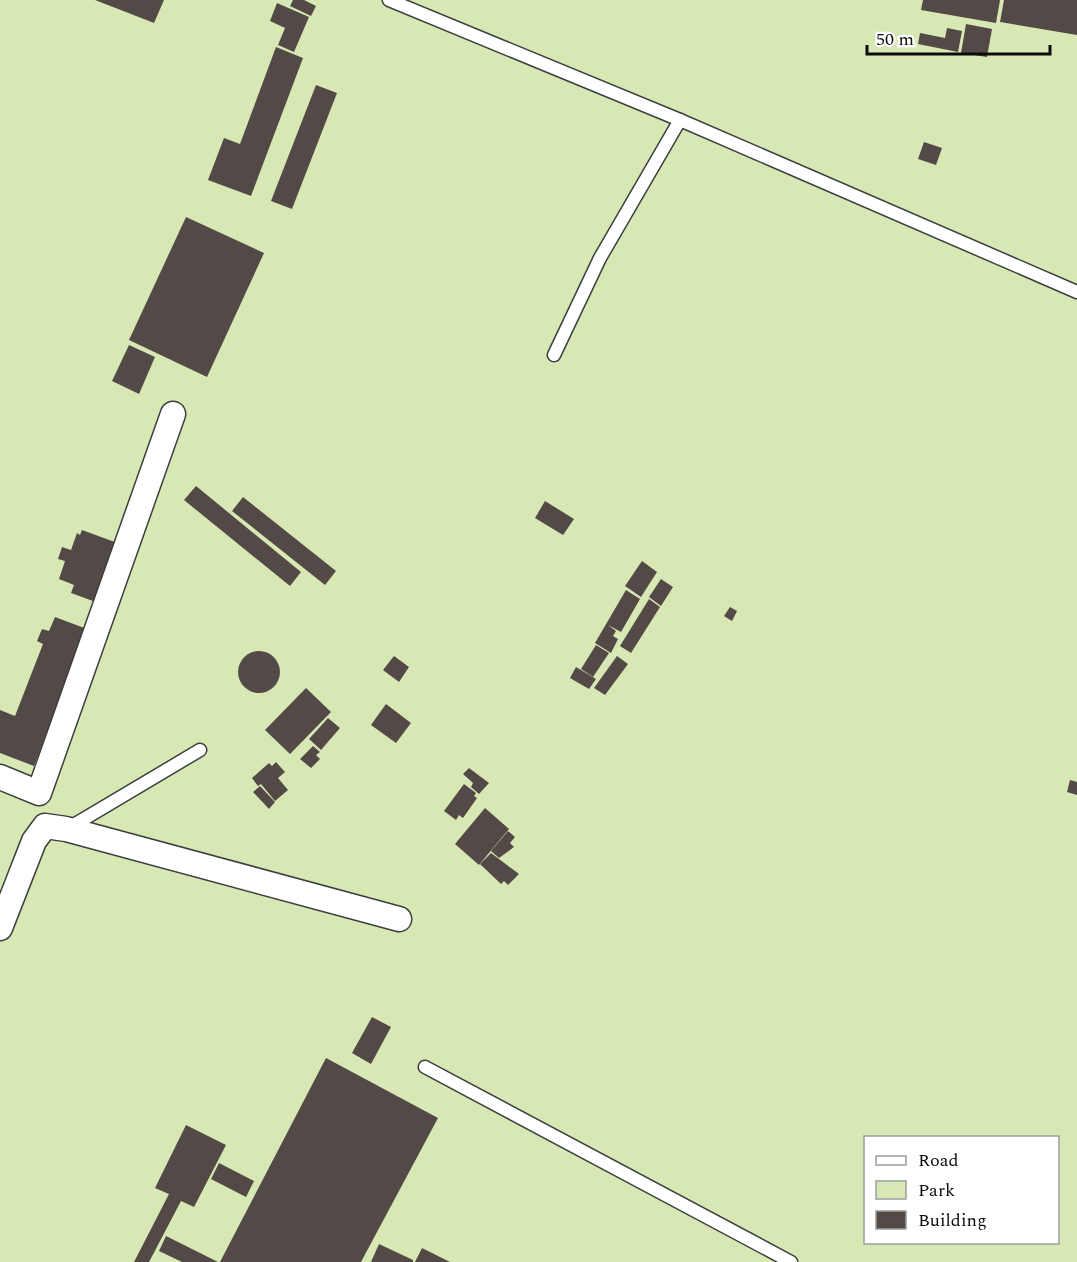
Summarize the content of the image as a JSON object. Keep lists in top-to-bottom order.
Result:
{
  "legend": ["Road", "Park", "Building"],
  "scale_bar": "50 m"
}
